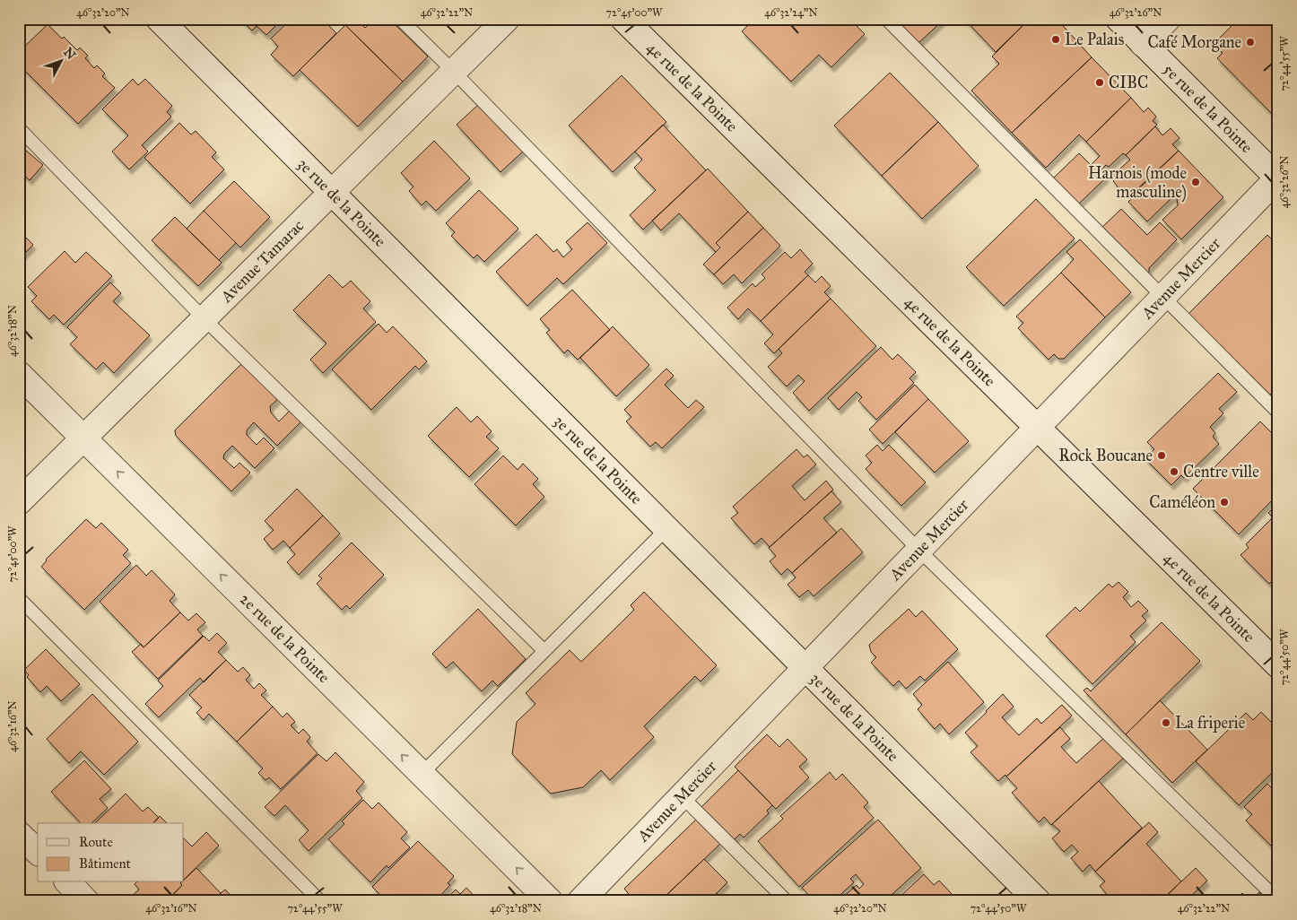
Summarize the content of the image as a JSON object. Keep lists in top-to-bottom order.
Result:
{
  "streets": {
    "street": [
      "4e rue de la Pointe",
      "5e rue de la Pointe",
      "3e rue de la Pointe",
      "Avenue Tamarac",
      "Avenue Mercier",
      "2e rue de la Pointe"
    ]
  },
  "crossings": [
    ["4e rue de la Pointe", "Avenue Mercier"],
    ["5e rue de la Pointe", "Avenue Mercier"],
    ["3e rue de la Pointe", "Avenue Tamarac"],
    ["3e rue de la Pointe", "Avenue Mercier"],
    ["Avenue Tamarac", "2e rue de la Pointe"]
  ],
  "one_way": ["2e rue de la Pointe"],
  "places": [
    "Le Palais",
    "Café Morgane",
    "CIBC",
    "Harnois (mode masculine)",
    "Rock Boucane",
    "Centre ville",
    "Caméléon",
    "La friperie"
  ],
  "legend": ["Route", "Bâtiment"],
  "north": "top right",
  "coordinates": [
    "46°32'20\"N",
    "46°32'22\"N",
    "72°45'00\"W",
    "46°32'24\"N",
    "46°32'26\"N",
    "72°44'55\"W",
    "46°32'18\"N",
    "72°44'50\"W",
    "46°32'16\"N"
  ]
}
